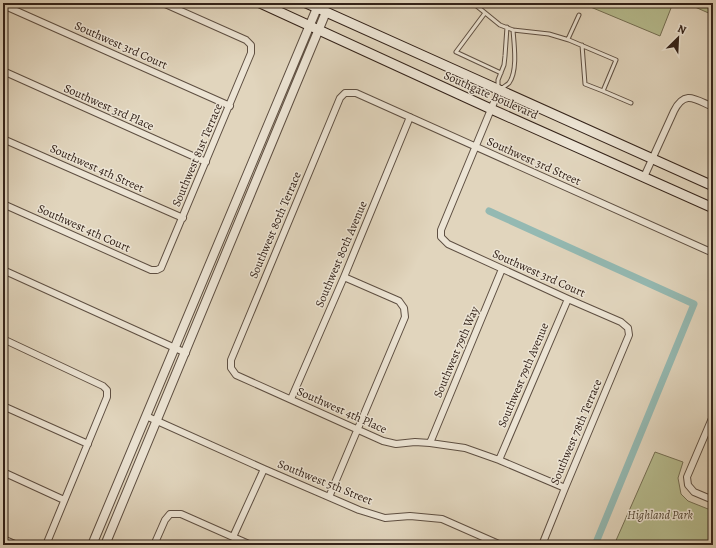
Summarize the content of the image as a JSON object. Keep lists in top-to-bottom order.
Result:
{
  "streets": {
    "main road": ["Southgate Boulevard"],
    "street": [
      "Southwest 3rd Court",
      "Southwest 3rd Place",
      "Southwest 81st Terrace",
      "Southwest 3rd Street",
      "Southwest 4th Street",
      "Southwest 80th Terrace",
      "Southwest 4th Court",
      "Southwest 80th Avenue",
      "Southwest 79th Way",
      "Southwest 79th Avenue",
      "Southwest 4th Place",
      "Southwest 78th Terrace",
      "Southwest 5th Street"
    ]
  },
  "crossings": [
    ["Southwest 3rd Court", "Southwest 81st Terrace"],
    ["Southwest 3rd Court", "Southwest 3rd Street"],
    ["Southwest 3rd Court", "Southwest 79th Way"],
    ["Southwest 3rd Court", "Southwest 79th Avenue"],
    ["Southwest 3rd Court", "Southwest 78th Terrace"],
    ["Southwest 3rd Place", "Southwest 81st Terrace"],
    ["Southwest 81st Terrace", "Southwest 4th Street"],
    ["Southwest 81st Terrace", "Southwest 4th Court"],
    ["Southwest 3rd Street", "Southwest 80th Terrace"],
    ["Southwest 3rd Street", "Southwest 80th Avenue"],
    ["Southwest 80th Terrace", "Southwest 4th Place"],
    ["Southwest 80th Avenue", "Southwest 4th Place"],
    ["Southwest 79th Way", "Southwest 4th Place"],
    ["Southwest 79th Avenue", "Southwest 4th Place"],
    ["Southwest 4th Place", "Southwest 78th Terrace"]
  ],
  "parks": ["Highland Park"],
  "north": "top right"
}
